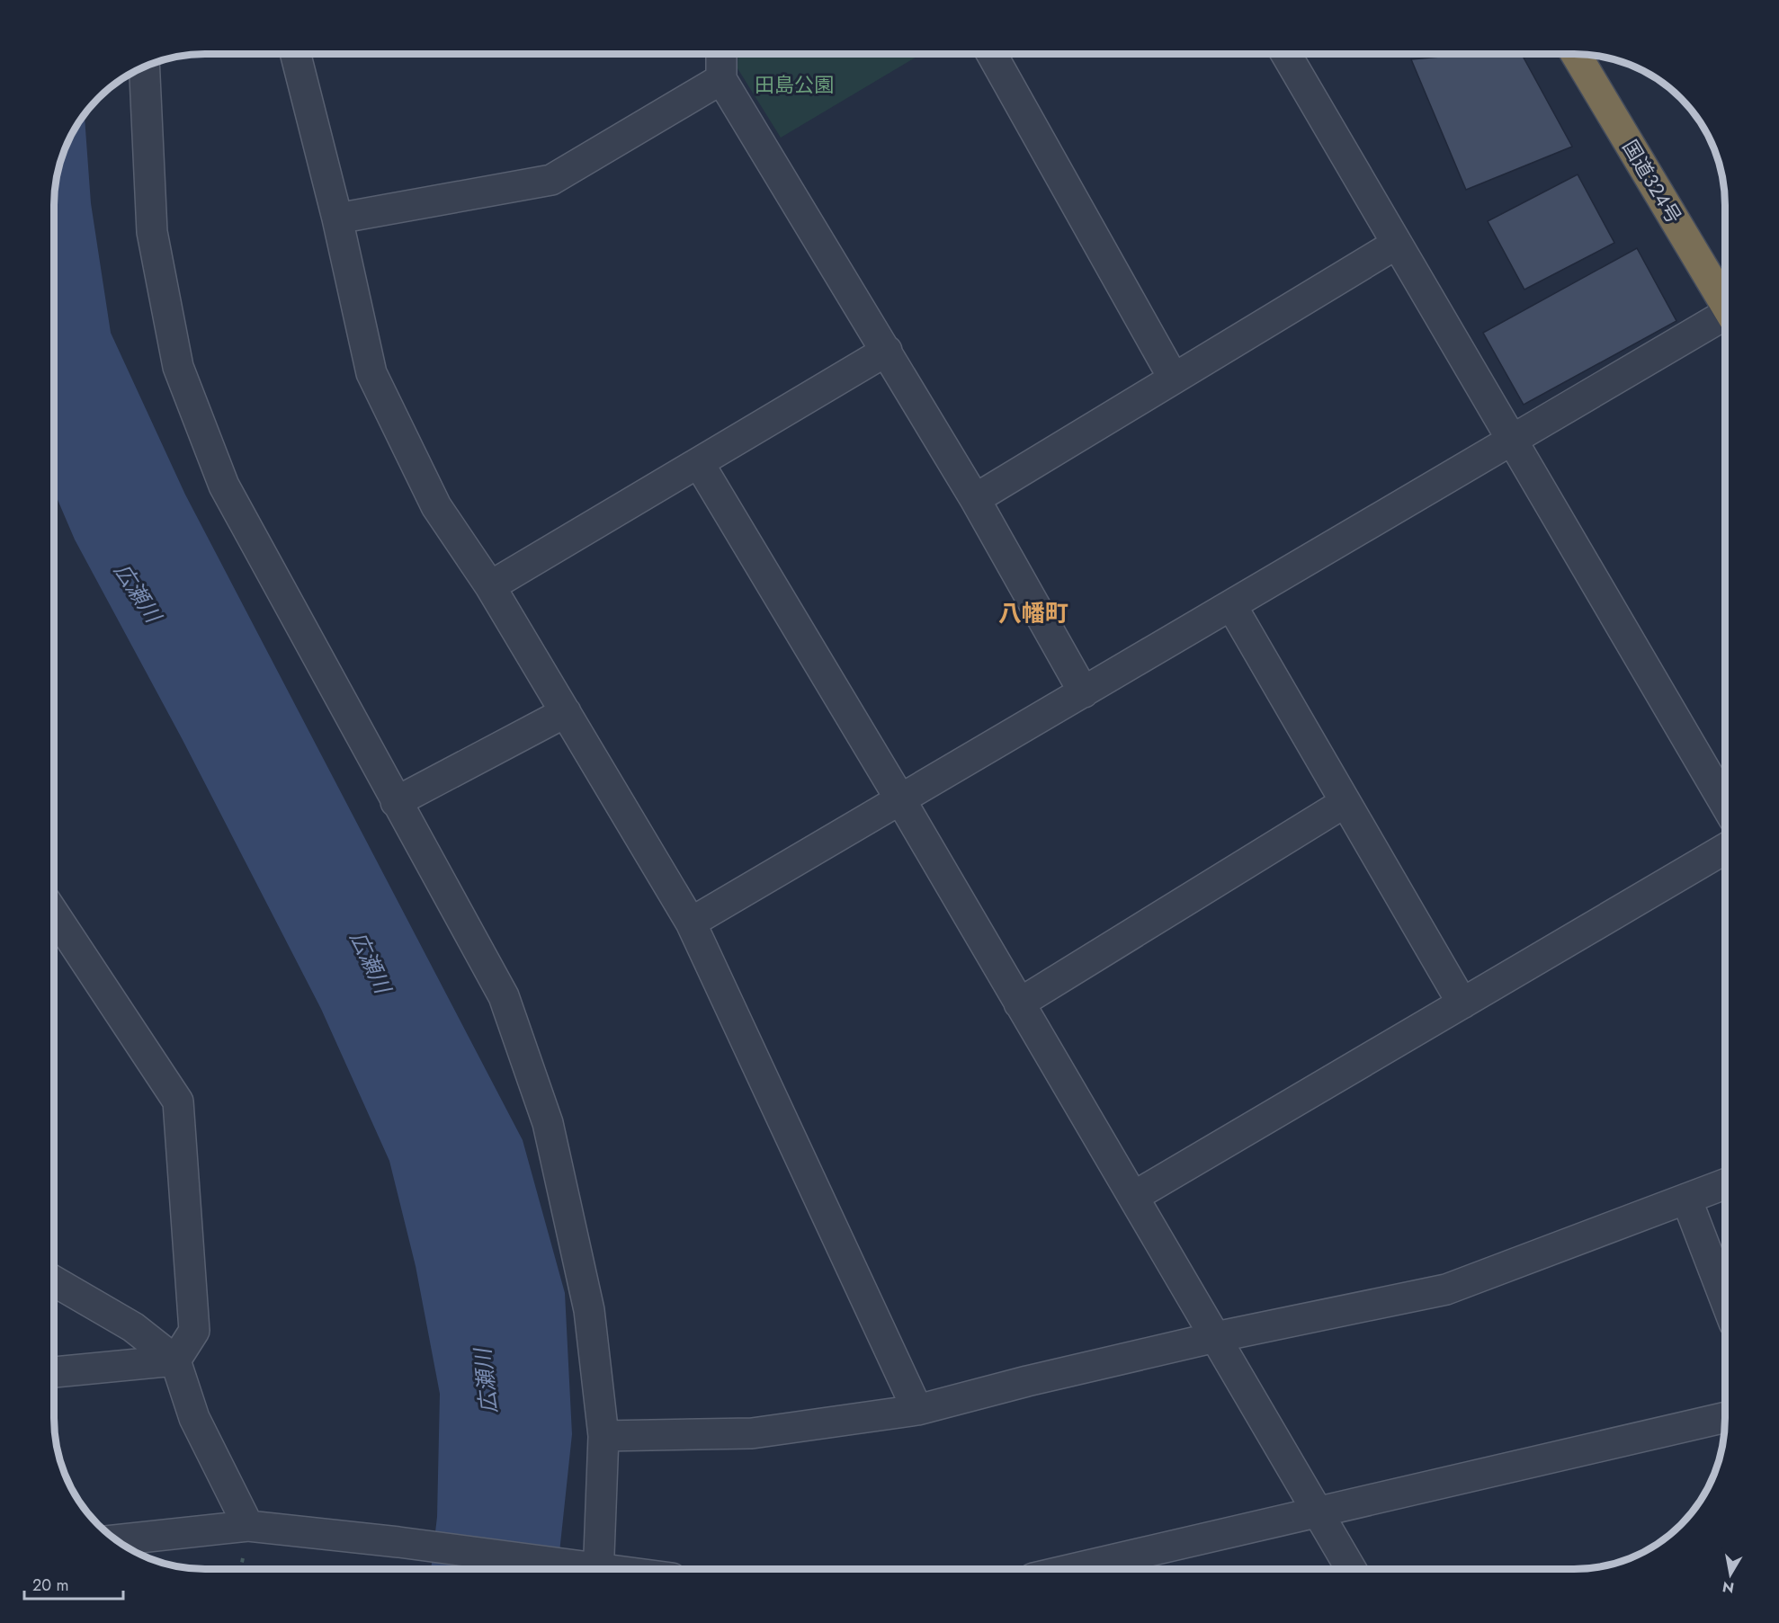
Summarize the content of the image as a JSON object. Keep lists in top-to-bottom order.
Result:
{
  "streets": {
    "highway": ["国道324号"]
  },
  "districts": ["八幡町"],
  "water": ["広瀬川"],
  "parks": ["田島公園"],
  "scale_bar": "20 m",
  "north": "bottom"
}
